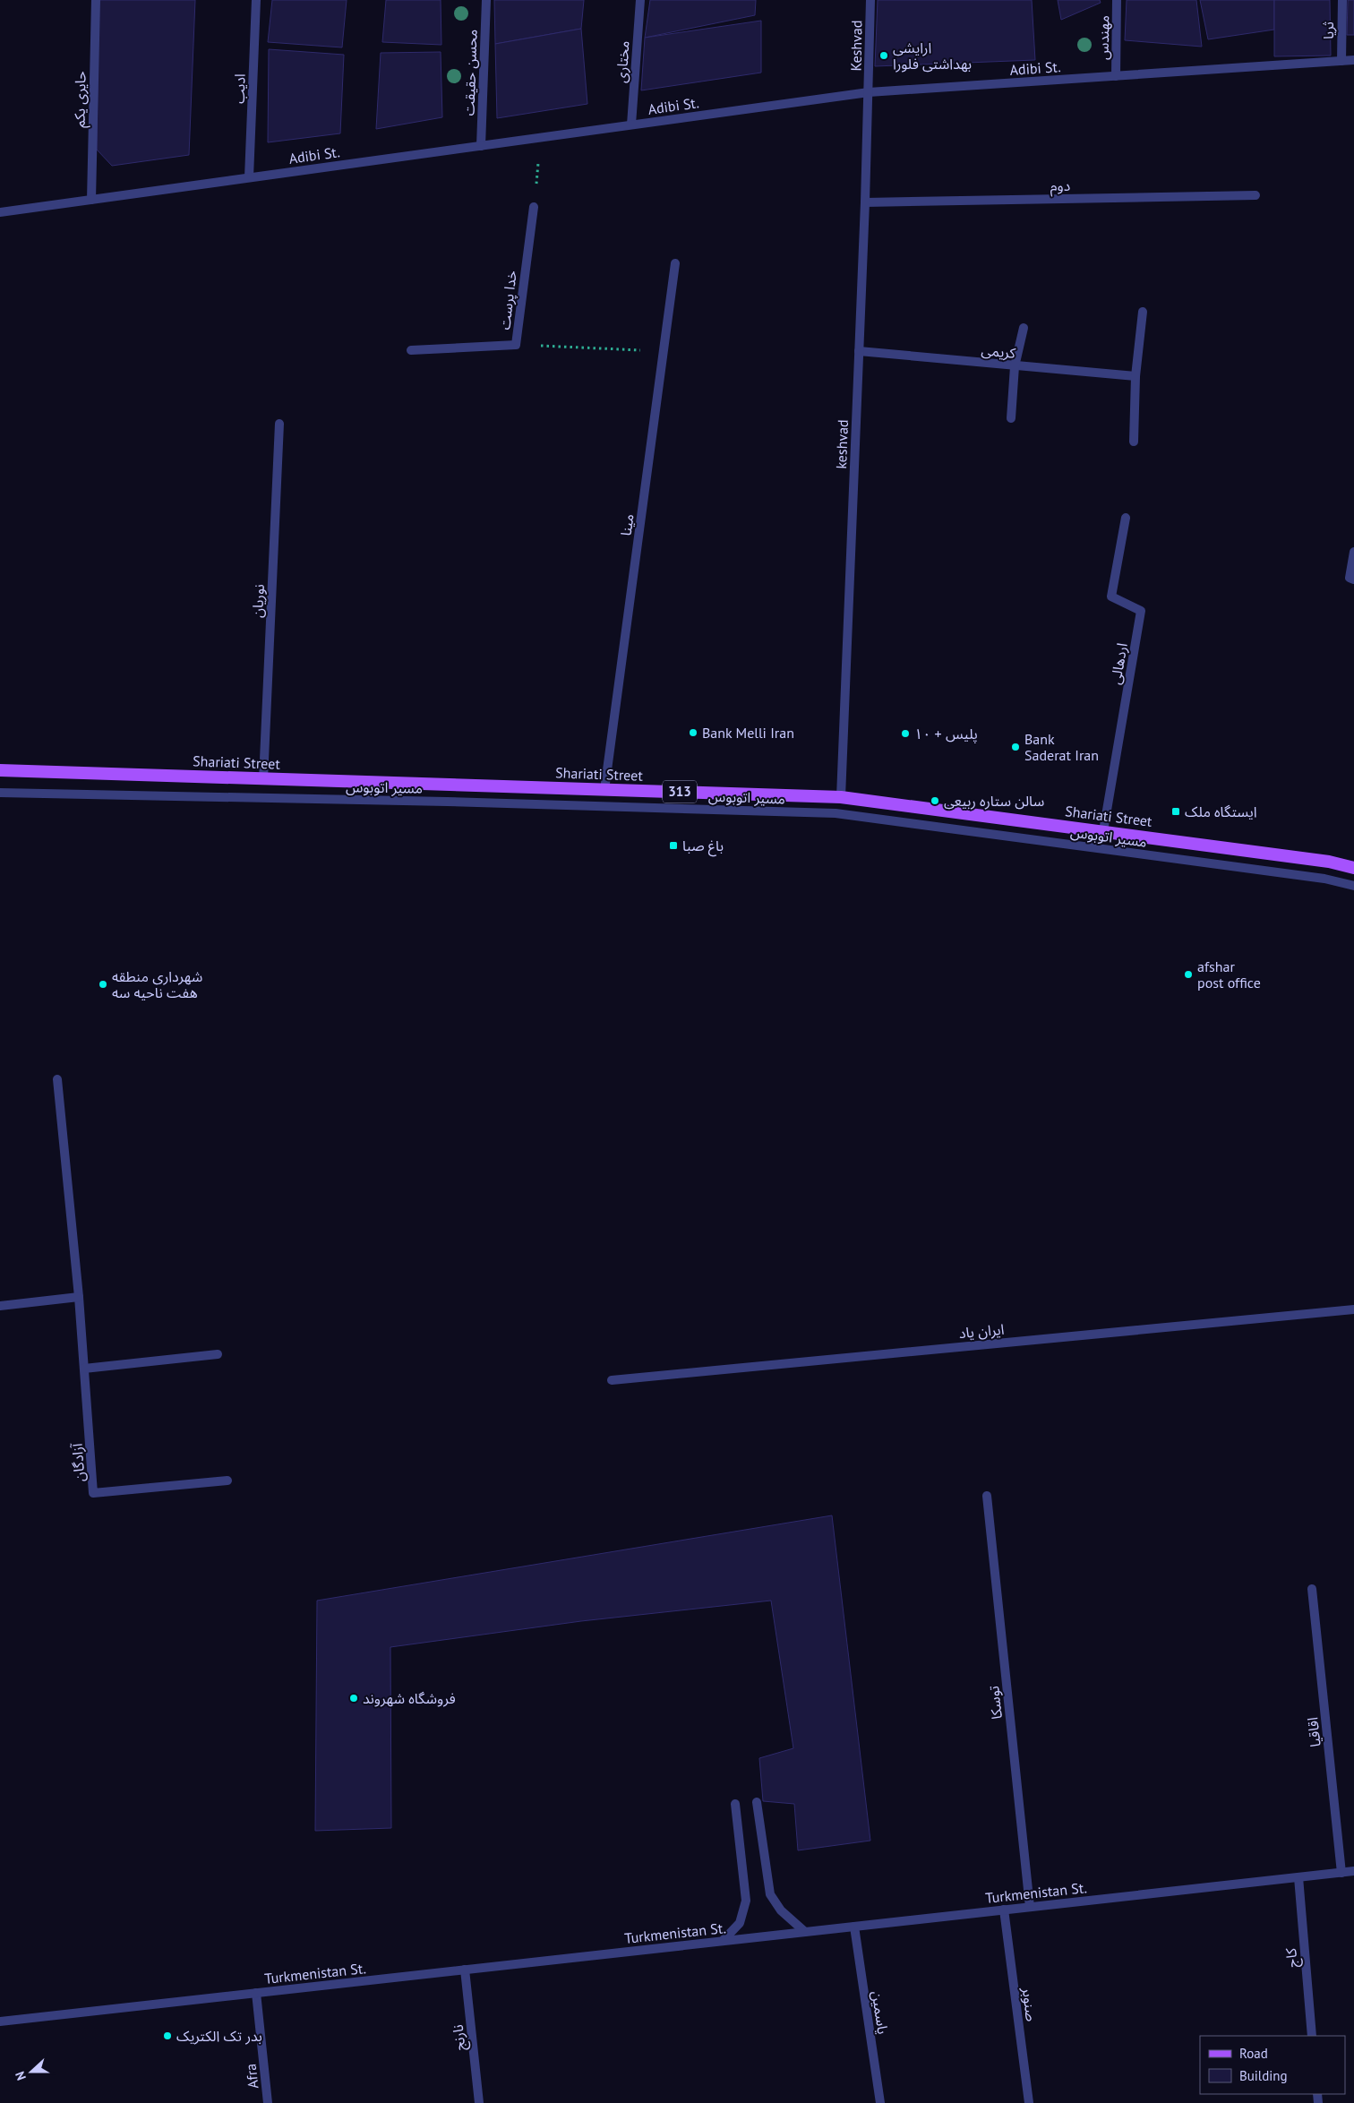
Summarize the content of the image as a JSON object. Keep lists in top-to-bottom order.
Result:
{
  "streets": {
    "main road": ["Shariati Street", "313"],
    "street": [
      "ثریا",
      "مهندس",
      "Keshvad",
      "مختاری",
      "Adibi St.",
      "محسن حقیقت",
      "ادیب",
      "حایری یکم",
      "دوم",
      "خدا پرست",
      "کریمی",
      "keshvad",
      "مینا",
      "نوریان",
      "اردهالی",
      "مسیر اتوبوس",
      "ایران یاد",
      "آزادگان",
      "توسکا",
      "اقاقیا",
      "Turkmenistan St.",
      "کاج",
      "صنوبر",
      "یاسمین",
      "نارنج",
      "Afra"
    ]
  },
  "crossings": [
    ["ثریا", "Adibi St."],
    ["مهندس", "Adibi St."],
    ["Keshvad", "Adibi St."],
    ["Keshvad", "keshvad"],
    ["مختاری", "Adibi St."],
    ["Adibi St.", "محسن حقیقت"],
    ["Adibi St.", "ادیب"],
    ["Adibi St.", "حایری یکم"],
    ["Adibi St.", "keshvad"],
    ["دوم", "keshvad"],
    ["خدا پرست", "مینا"],
    ["کریمی", "keshvad"],
    ["keshvad", "Shariati Street"],
    ["مینا", "Shariati Street"],
    ["نوریان", "Shariati Street"],
    ["اردهالی", "Shariati Street"],
    ["توسکا", "Turkmenistan St."],
    ["اقاقیا", "Turkmenistan St."],
    ["Turkmenistan St.", "کاج"],
    ["Turkmenistan St.", "صنوبر"],
    ["Turkmenistan St.", "یاسمین"],
    ["Turkmenistan St.", "نارنج"],
    ["Turkmenistan St.", "Afra"]
  ],
  "places": {
    "other": [
      "ارایشی بهداشتی فلورا",
      "Bank Melli Iran",
      "پلیس + ۱۰",
      "Bank Saderat Iran",
      "سالن ستاره ربیعی",
      "afshar post office",
      "شهرداری منطقه هفت ناحیه سه",
      "فروشگاه شهروند",
      "بدر تک الکتریک"
    ],
    "transit": ["ایستگاه ملک", "باغ صبا"]
  },
  "legend": ["Road", "Building"],
  "north": "left"
}
